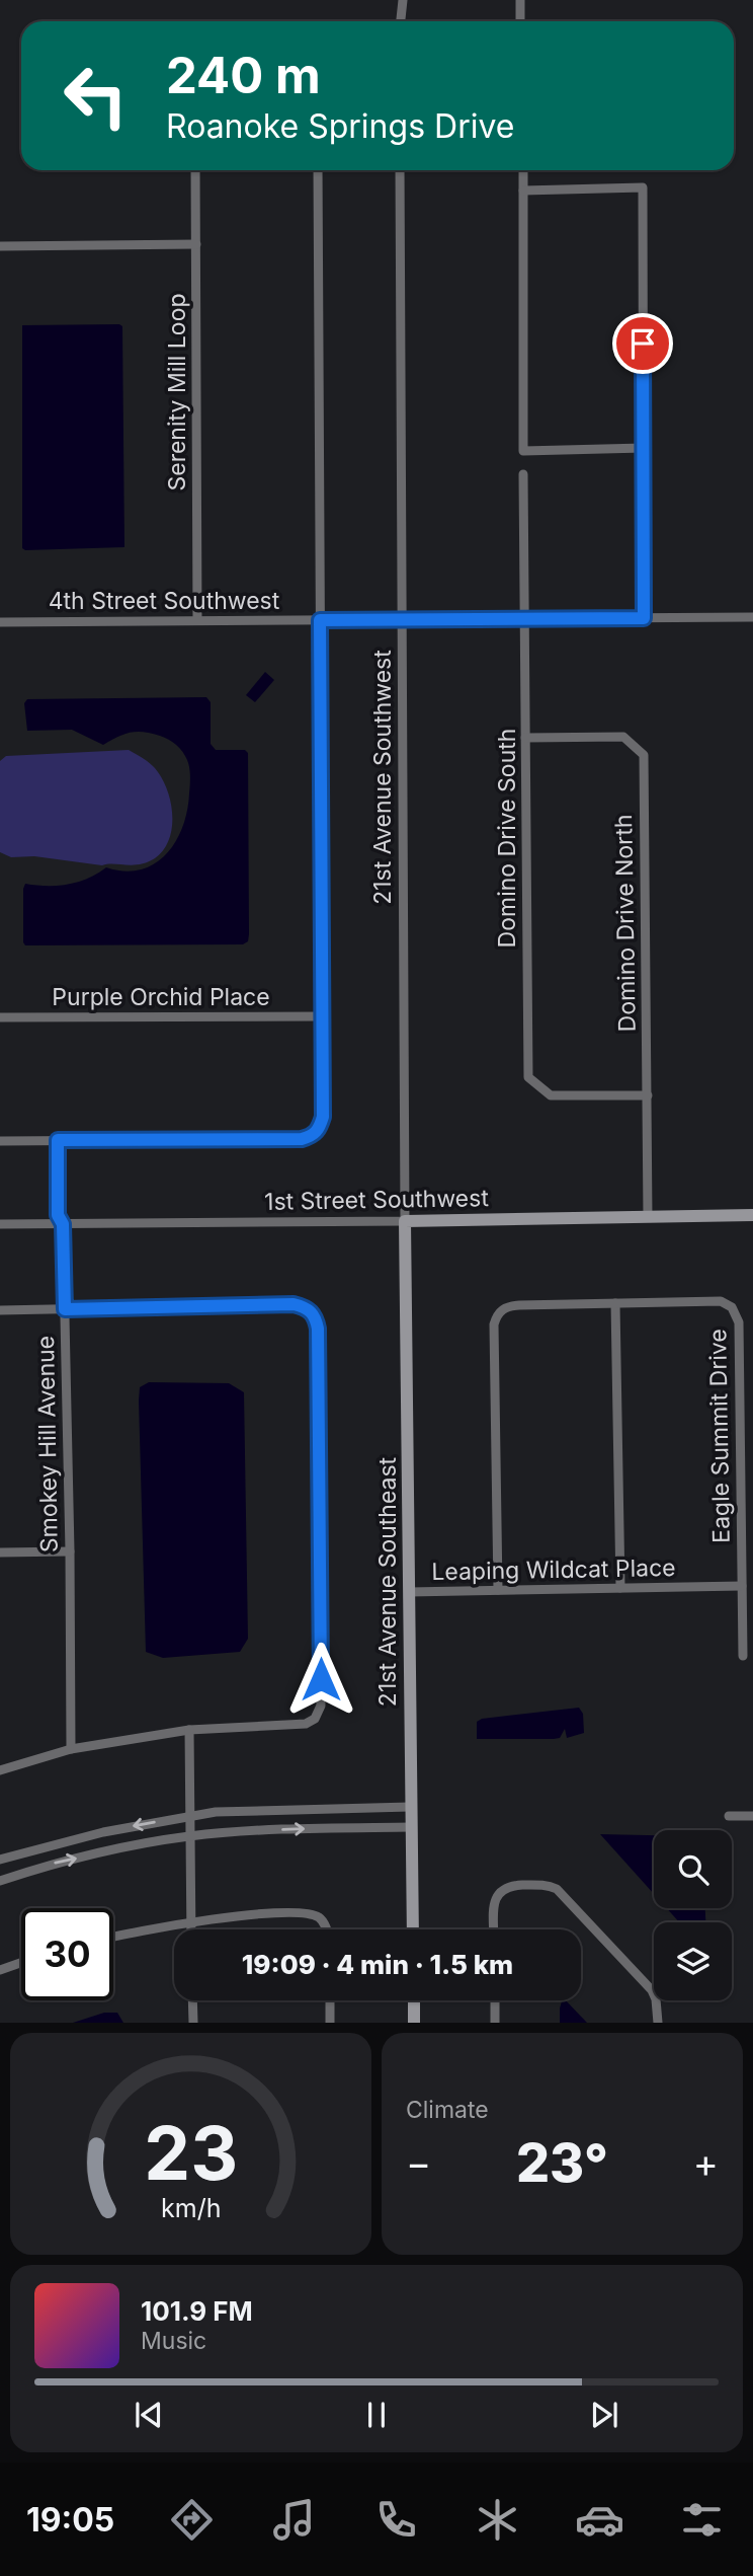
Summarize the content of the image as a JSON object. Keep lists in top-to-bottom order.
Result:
{
  "streets": {
    "street": [
      "Serenity Mill Loop",
      "4th Street Southwest",
      "21st Avenue Southwest",
      "Domino Drive South",
      "Domino Drive North",
      "Purple Orchid Place",
      "1st Street Southwest",
      "Eagle Summit Drive",
      "Smokey Hill Avenue",
      "Leaping Wildcat Place",
      "21st Avenue Southeast"
    ]
  },
  "crossings": [
    ["Serenity Mill Loop", "4th Street Southwest"],
    ["4th Street Southwest", "21st Avenue Southwest"],
    ["4th Street Southwest", "Domino Drive South"],
    ["21st Avenue Southwest", "1st Street Southwest"],
    ["21st Avenue Southwest", "21st Avenue Southeast"],
    ["Domino Drive South", "Domino Drive North"],
    ["Domino Drive North", "1st Street Southwest"],
    ["1st Street Southwest", "Smokey Hill Avenue"],
    ["1st Street Southwest", "21st Avenue Southeast"],
    ["Eagle Summit Drive", "Leaping Wildcat Place"],
    ["Leaping Wildcat Place", "21st Avenue Southeast"]
  ],
  "page": {
    "turn": ["240 m", "Roanoke Springs Drive"],
    "limit": "30",
    "trip": "19:09 · 4 min · 1.5 km",
    "tile": "Climate",
    "heat": ["−", "23°", "+"],
    "song": ["101.9 FM", "Music"],
    "tabs": "19:05",
    "gauge": ["23", "km/h"]
  }
}
